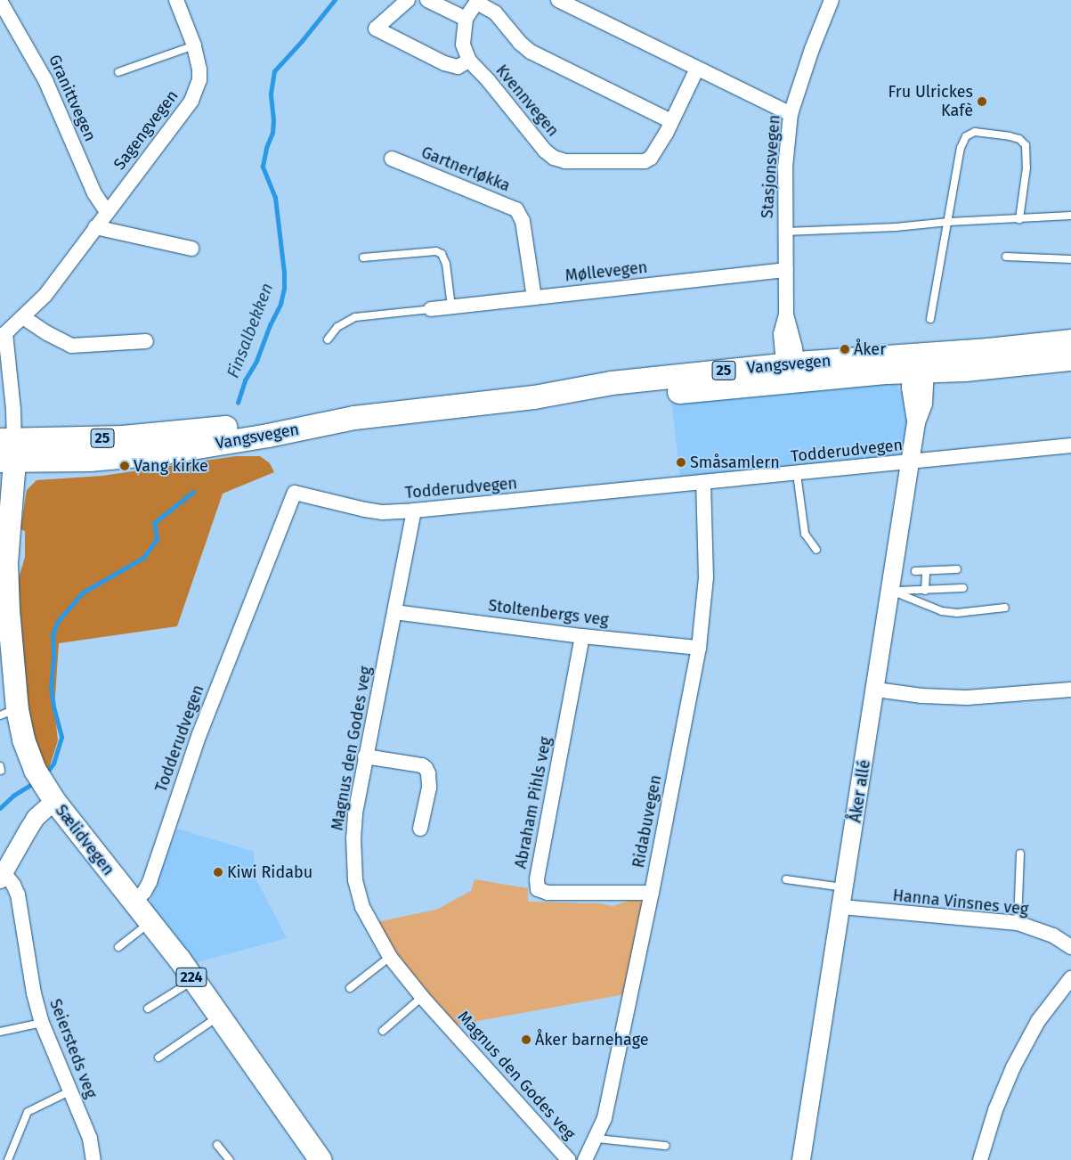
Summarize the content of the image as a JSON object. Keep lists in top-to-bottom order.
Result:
{
  "streets": {
    "highway": ["Vangsvegen", "25"],
    "main road": ["Sælidvegen", "224"],
    "street": [
      "Granittvegen",
      "Kvennvegen",
      "Sagengvegen",
      "Stasjonsvegen",
      "Gartnerløkka",
      "Møllevegen",
      "Todderudvegen",
      "Stoltenbergs veg",
      "Magnus den Godes veg",
      "Åker allé",
      "Abraham Pihls veg",
      "Ridabuvegen",
      "Hanna Vinsnes veg",
      "Seiersteds veg"
    ]
  },
  "crossings": [
    ["Granittvegen", "Sagengvegen"],
    ["Sagengvegen", "Vangsvegen"],
    ["Sagengvegen", "Sælidvegen"],
    ["Stasjonsvegen", "Møllevegen"],
    ["Stasjonsvegen", "Vangsvegen"],
    ["Gartnerløkka", "Møllevegen"],
    ["Vangsvegen", "Åker allé"],
    ["Vangsvegen", "Sælidvegen"],
    ["Todderudvegen", "Magnus den Godes veg"],
    ["Todderudvegen", "Åker allé"],
    ["Todderudvegen", "Ridabuvegen"],
    ["Todderudvegen", "Sælidvegen"],
    ["Stoltenbergs veg", "Magnus den Godes veg"],
    ["Stoltenbergs veg", "Abraham Pihls veg"],
    ["Stoltenbergs veg", "Ridabuvegen"],
    ["Åker allé", "Hanna Vinsnes veg"],
    ["Abraham Pihls veg", "Ridabuvegen"]
  ],
  "water": ["Finsalbekken"],
  "places": [
    "Fru Ulrickes Kafè",
    "Åker",
    "Småsamlern",
    "Vang kirke",
    "Kiwi Ridabu",
    "Åker barnehage"
  ]
}
